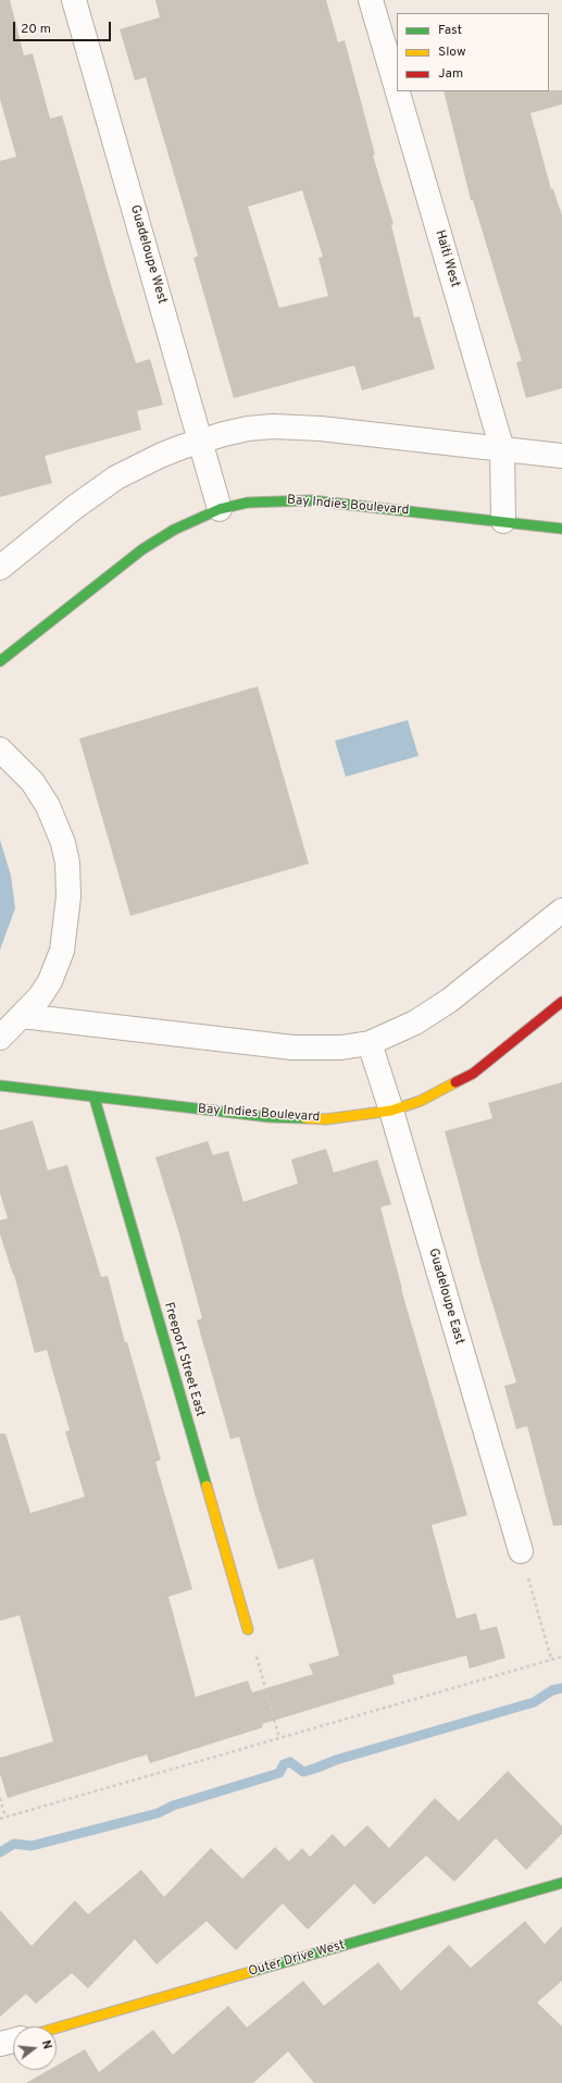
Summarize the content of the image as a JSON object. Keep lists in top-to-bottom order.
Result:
{
  "streets": {
    "street": [
      "Guadeloupe West",
      "Haiti West",
      "Bay Indies Boulevard",
      "Guadeloupe East",
      "Freeport Street East",
      "Outer Drive West"
    ]
  },
  "crossings": [
    ["Guadeloupe West", "Bay Indies Boulevard"],
    ["Haiti West", "Bay Indies Boulevard"],
    ["Bay Indies Boulevard", "Guadeloupe East"],
    ["Bay Indies Boulevard", "Freeport Street East"]
  ],
  "legend": ["Fast", "Slow", "Jam"],
  "scale_bar": "20 m",
  "north": "right"
}
